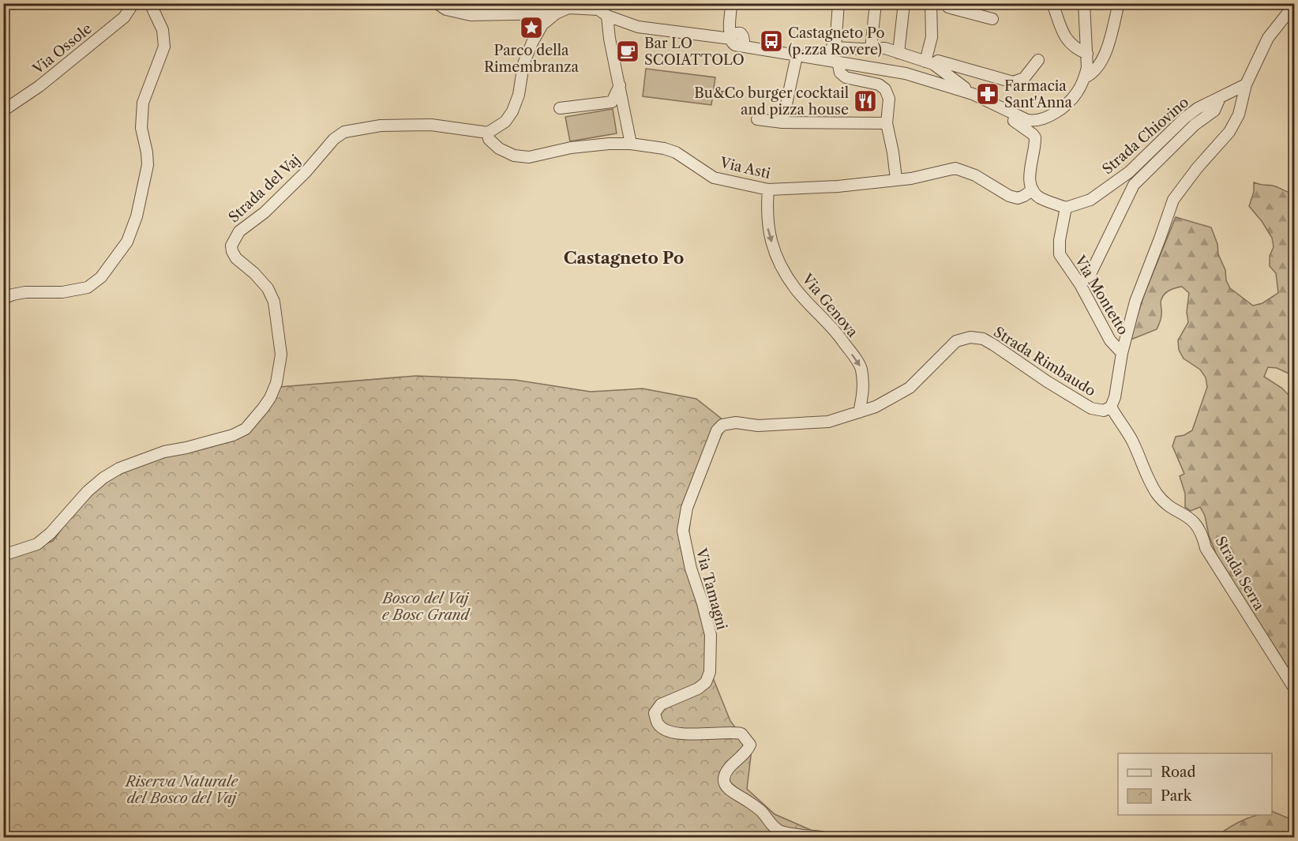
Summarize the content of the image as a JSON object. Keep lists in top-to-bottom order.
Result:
{
  "streets": {
    "street": [
      "Via Ossole",
      "Strada Chiovino",
      "Via Asti",
      "Strada del Vaj",
      "Via Montetto",
      "Via Genova",
      "Strada Rimbaudo",
      "Strada Serra",
      "Via Tamagni"
    ]
  },
  "crossings": [
    ["Strada Chiovino", "Via Montetto"],
    ["Strada Chiovino", "Strada Rimbaudo"],
    ["Via Asti", "Strada del Vaj"],
    ["Via Asti", "Via Genova"],
    ["Via Montetto", "Strada Rimbaudo"],
    ["Via Genova", "Strada Rimbaudo"],
    ["Via Genova", "Via Tamagni"],
    ["Strada Rimbaudo", "Strada Serra"],
    ["Strada Rimbaudo", "Via Tamagni"]
  ],
  "one_way": ["Via Genova"],
  "districts": ["Castagneto Po"],
  "parks": ["Bosco del Vaj e Bosc Grand", "Riserva Naturale del Bosco del Vaj"],
  "places": {
    "place": ["Parco della Rimembranza"],
    "bus stop": ["Castagneto Po (p.zza Rovere)"],
    "cafe": ["Bar LO SCOIATTOLO"],
    "pharmacy": ["Farmacia Sant'Anna"],
    "restaurant": ["Bu&Co burger cocktail and pizza house"]
  },
  "legend": ["Road", "Park"]
}
